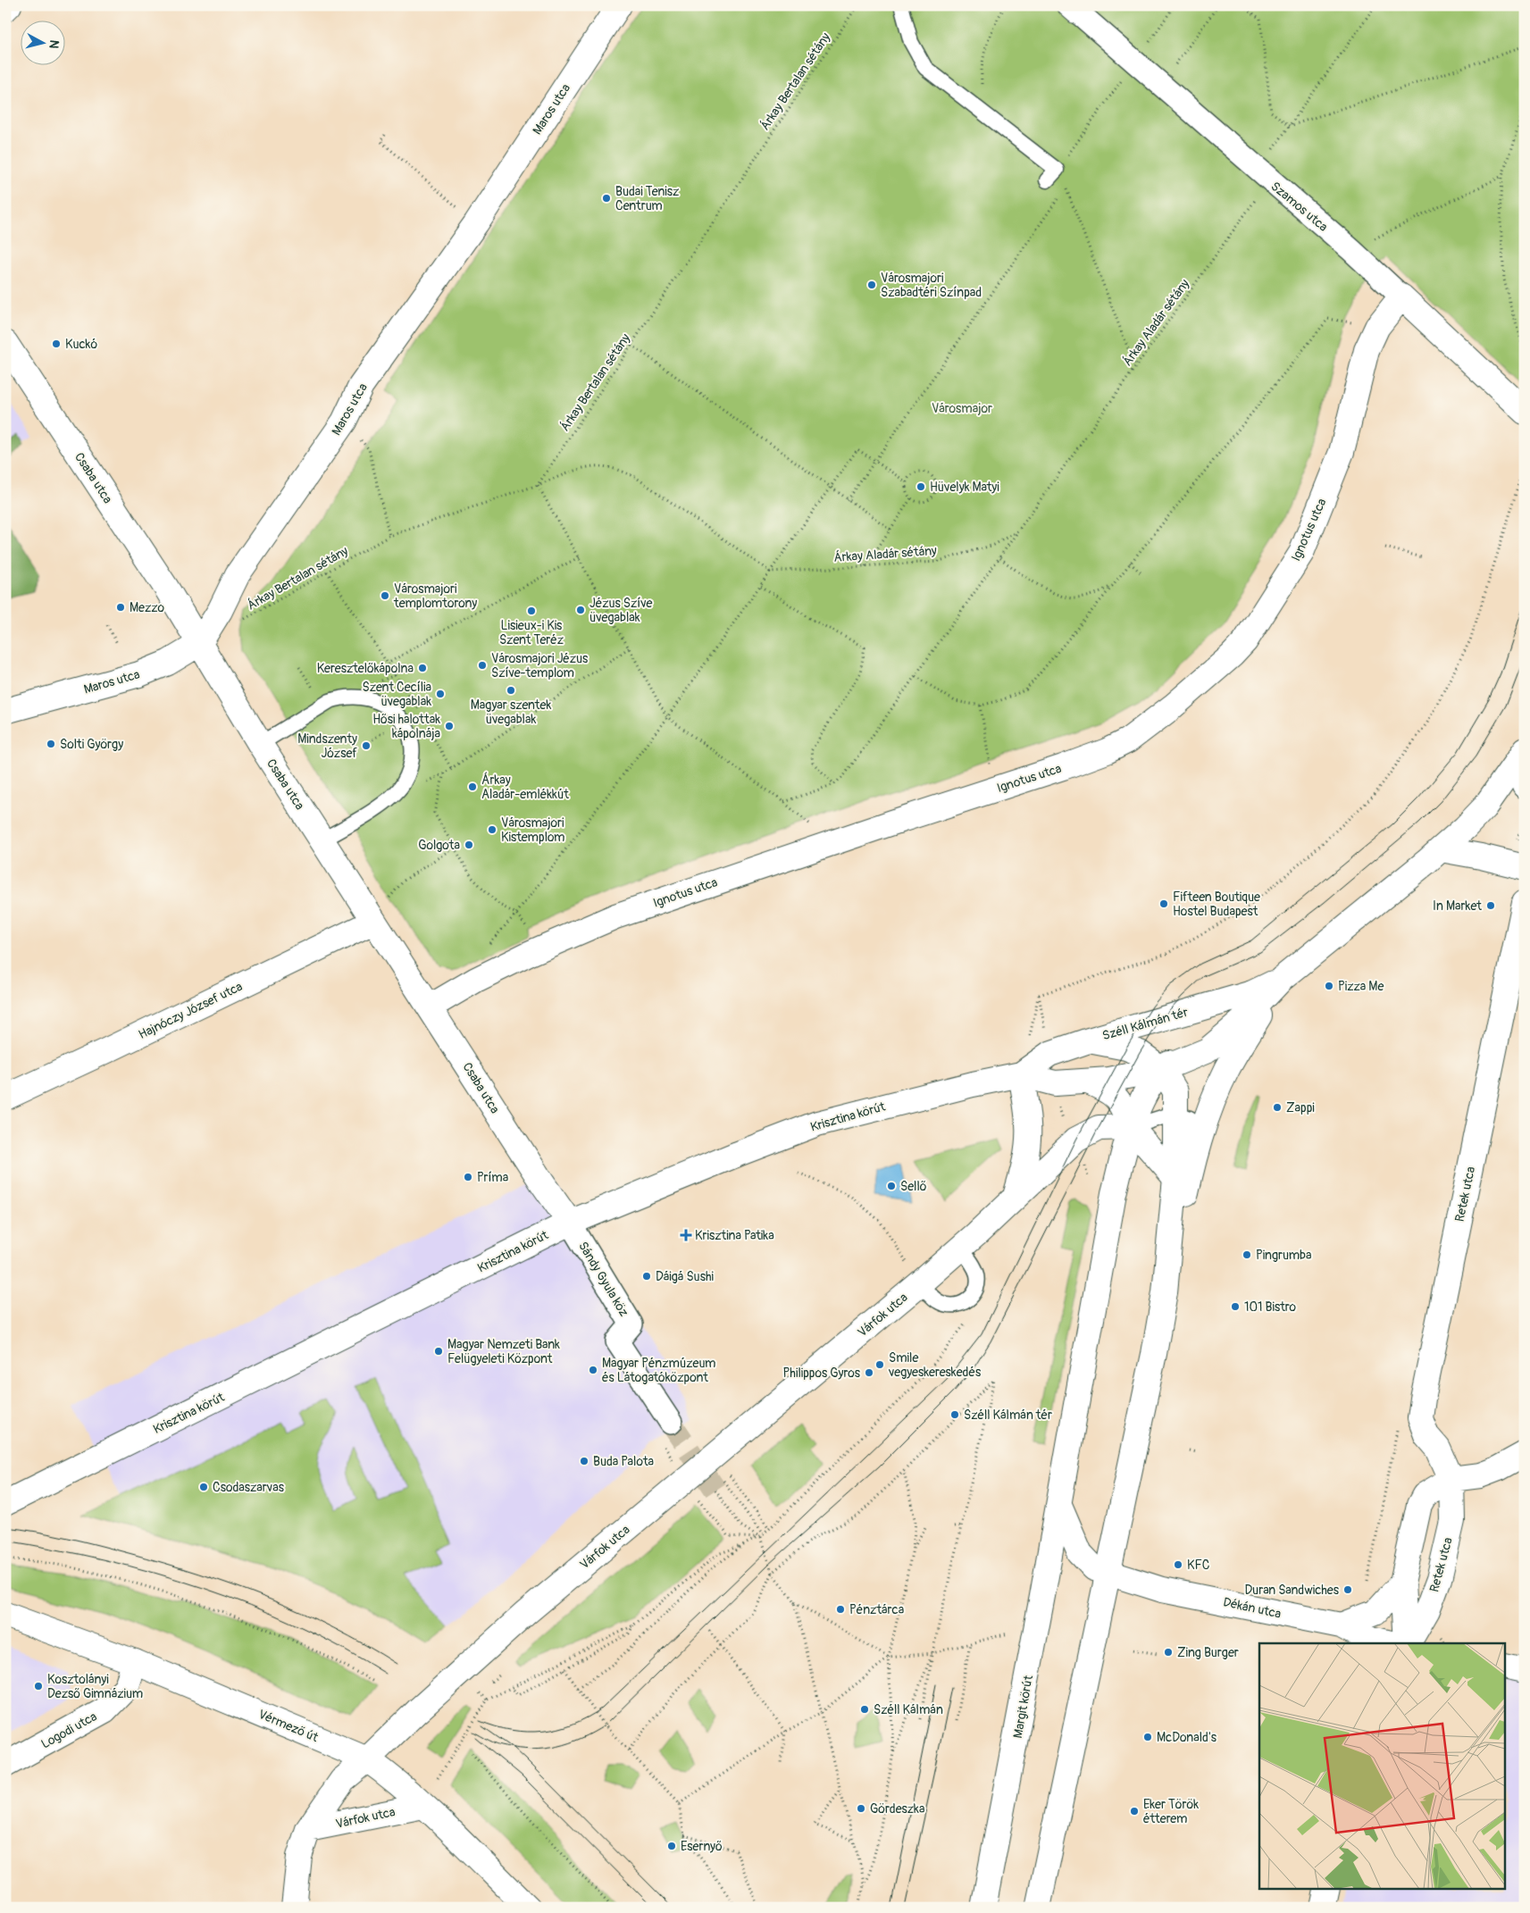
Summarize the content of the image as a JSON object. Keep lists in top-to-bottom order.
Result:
{
  "streets": {
    "street": [
      "Maros utca",
      "Szamos utca",
      "Csaba utca",
      "Ignotus utca",
      "Hajnóczy József utca",
      "Széll Kálmán tér",
      "Krisztina körút",
      "Retek utca",
      "Sándy Gyula köz",
      "Várfok utca",
      "Dékán utca",
      "Margit körút",
      "Vérmező út",
      "Logodi utca"
    ],
    "path": ["Árkay Bertalan sétány", "Árkay Aladár sétány"]
  },
  "crossings": [
    ["Maros utca", "Csaba utca"],
    ["Szamos utca", "Árkay Aladár sétány"],
    ["Szamos utca", "Ignotus utca"],
    ["Csaba utca", "Ignotus utca"],
    ["Csaba utca", "Hajnóczy József utca"],
    ["Csaba utca", "Krisztina körút"],
    ["Csaba utca", "Sándy Gyula köz"],
    ["Széll Kálmán tér", "Krisztina körút"],
    ["Széll Kálmán tér", "Várfok utca"],
    ["Széll Kálmán tér", "Dékán utca"],
    ["Széll Kálmán tér", "Margit körút"],
    ["Krisztina körút", "Sándy Gyula köz"],
    ["Retek utca", "Dékán utca"],
    ["Várfok utca", "Vérmező út"],
    ["Vérmező út", "Logodi utca"]
  ],
  "parks": ["Városmajor"],
  "places": {
    "other": [
      "Budai Tenisz Centrum",
      "Városmajori Szabadtéri Színpad",
      "Kuckó",
      "Hüvelyk Matyi",
      "Városmajori templomtorony",
      "Mezzo",
      "Jézus Szíve üvegablak",
      "Lisieux-i Kis Szent Teréz",
      "Városmajori Jézus Szíve-templom",
      "Keresztelőkápolna",
      "Magyar szentek üvegablak",
      "Szent Cecília üvegablak",
      "Hősi halottak kápolnája",
      "Solti György",
      "Mindszenty József",
      "Árkay Aladár-emlékkút",
      "Városmajori Kistemplom",
      "Golgota",
      "Fifteen Boutique Hostel Budapest",
      "In Market",
      "Pizza Me",
      "Zappi",
      "Príma",
      "Sellő",
      "Pingrumba",
      "Dáigá Sushi",
      "101 Bistro",
      "Magyar Nemzeti Bank Felügyeleti Központ",
      "Smile vegyeskereskedés",
      "Magyar Pénzmúzeum és Látogatóközpont",
      "Philippos Gyros",
      "Széll Kálmán tér",
      "Buda Palota",
      "Csodaszarvas",
      "KFC",
      "Duran Sandwiches",
      "Pénztárca",
      "Zing Burger",
      "Kosztolányi Dezső Gimnázium",
      "Széll Kálmán",
      "McDonald's",
      "Gördeszka",
      "Eker Török étterem",
      "Esernyő"
    ],
    "health": ["Krisztina Patika"]
  },
  "north": "right"
}
